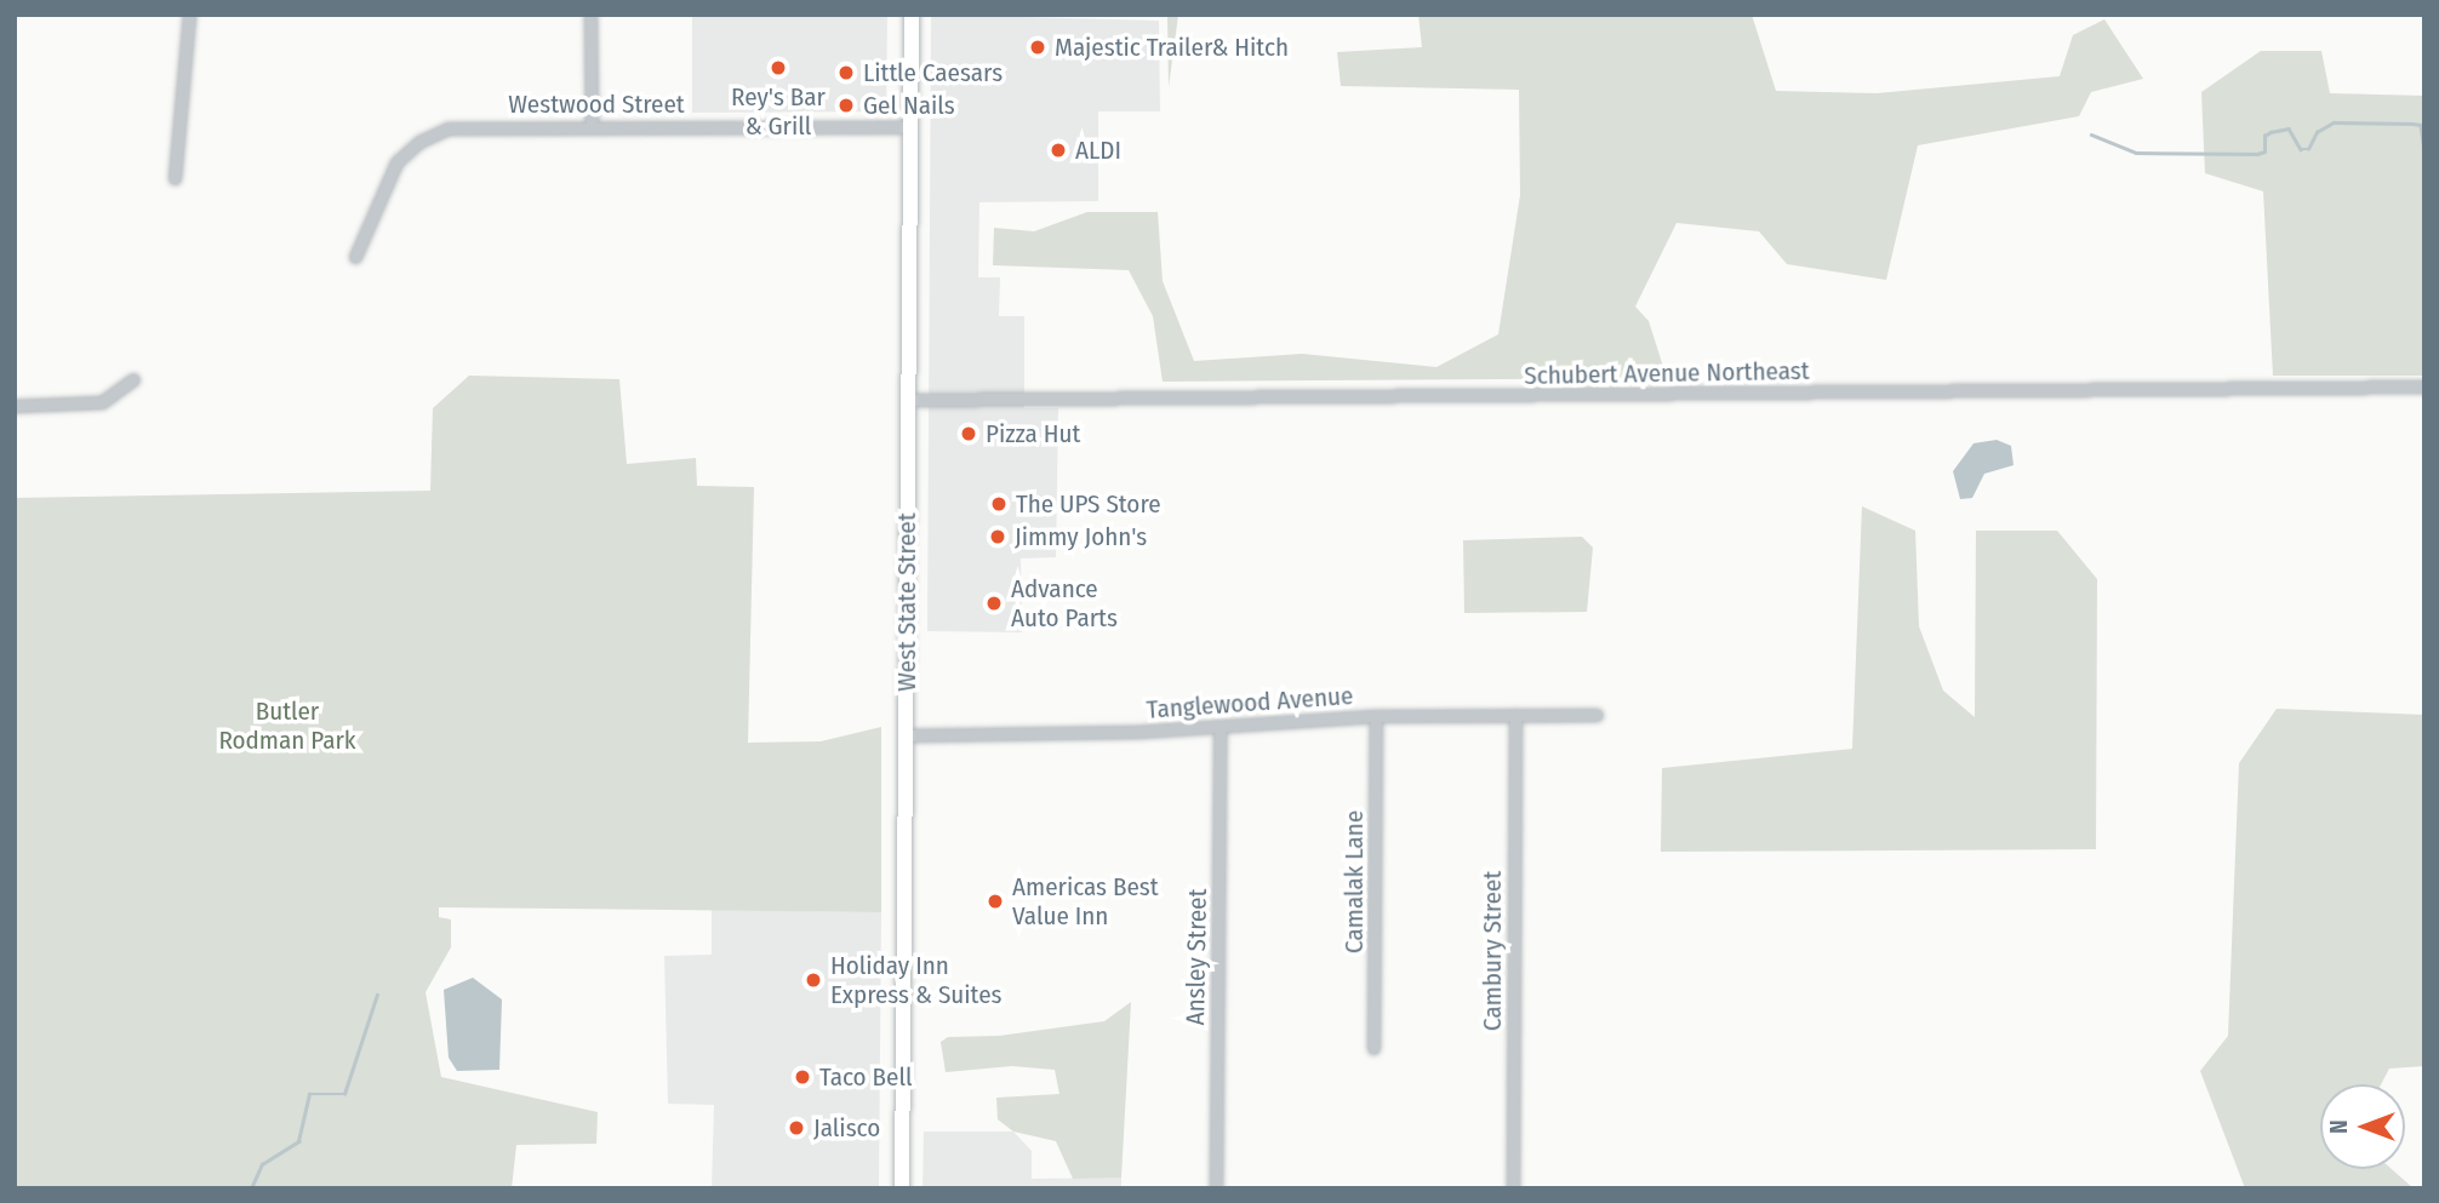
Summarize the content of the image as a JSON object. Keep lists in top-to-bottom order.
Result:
{
  "streets": {
    "highway": ["West State Street"],
    "street": [
      "Westwood Street",
      "Schubert Avenue Northeast",
      "Tanglewood Avenue",
      "Camalak Lane",
      "Cambury Street",
      "Ansley Street"
    ]
  },
  "crossings": [
    ["Westwood Street", "West State Street"],
    ["Schubert Avenue Northeast", "West State Street"],
    ["West State Street", "Tanglewood Avenue"],
    ["Tanglewood Avenue", "Camalak Lane"],
    ["Tanglewood Avenue", "Cambury Street"],
    ["Tanglewood Avenue", "Ansley Street"]
  ],
  "parks": ["Butler Rodman Park"],
  "places": [
    "Majestic Trailer& Hitch",
    "Rey's Bar & Grill",
    "Little Caesars",
    "Gel Nails",
    "ALDI",
    "Pizza Hut",
    "The UPS Store",
    "Jimmy John's",
    "Advance Auto Parts",
    "Americas Best Value Inn",
    "Holiday Inn Express & Suites",
    "Taco Bell",
    "Jalisco"
  ],
  "north": "left"
}
